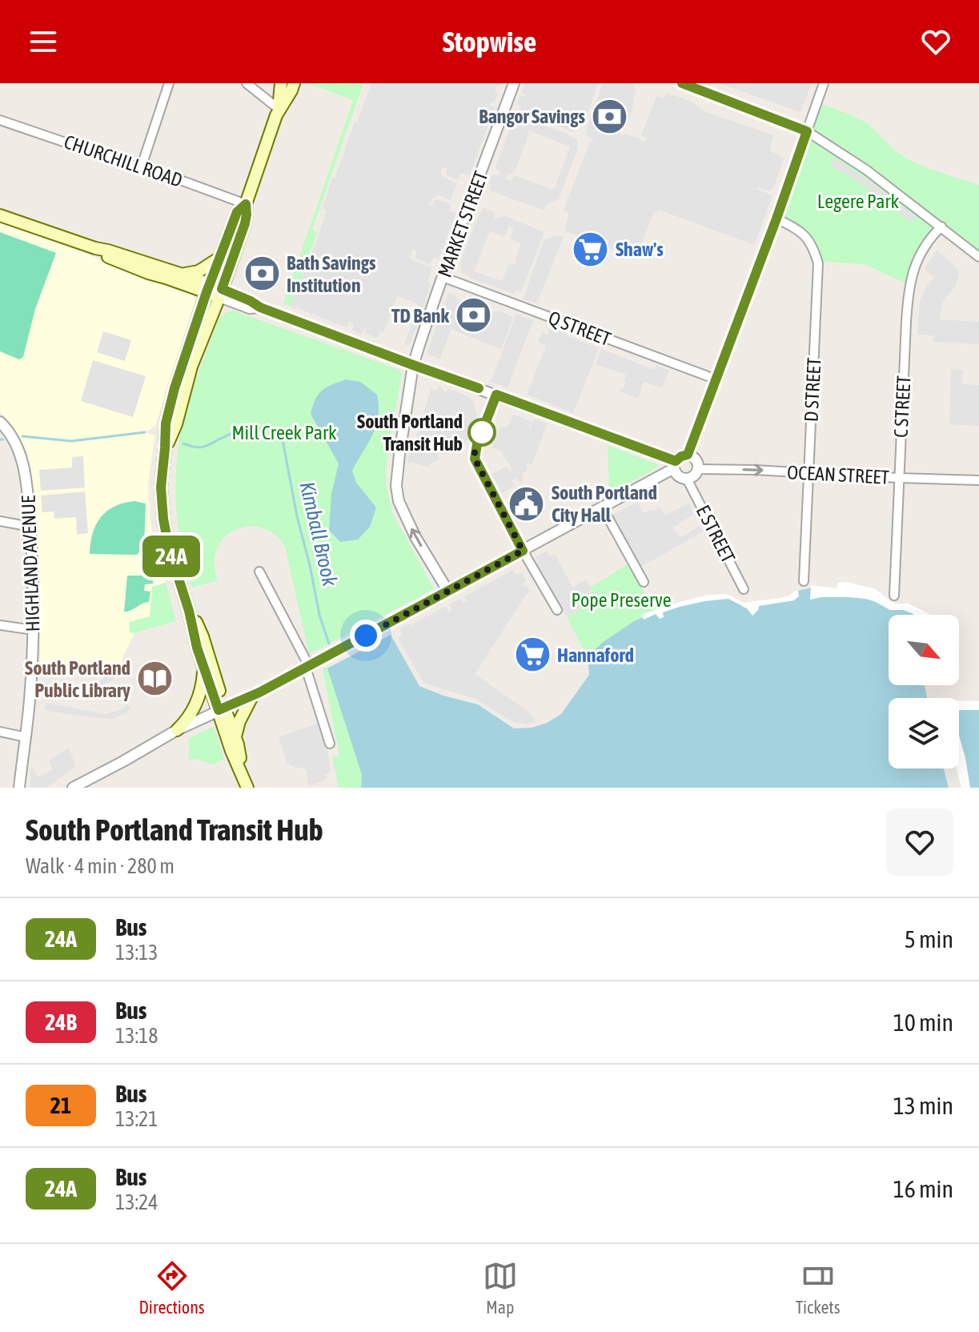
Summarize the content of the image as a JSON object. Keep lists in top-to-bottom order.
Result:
{
  "streets": {
    "street": [
      "CHURCHILL ROAD",
      "MARKET STREET",
      "Q STREET",
      "D STREET",
      "C STREET",
      "OCEAN STREET",
      "E STREET",
      "HIGHLAND AVENUE"
    ]
  },
  "crossings": [
    ["MARKET STREET", "Q STREET"],
    ["D STREET", "OCEAN STREET"],
    ["C STREET", "OCEAN STREET"],
    ["OCEAN STREET", "E STREET"]
  ],
  "one_way": ["OCEAN STREET"],
  "water": ["Kimball Brook"],
  "parks": ["Legere Park", "Mill Creek Park", "Pope Preserve"],
  "places": {
    "bank": ["Bangor Savings", "Bath Savings Institution", "TD Bank"],
    "supermarket": ["Shaw's", "Hannaford"],
    "other": ["South Portland Transit Hub"],
    "public building": ["South Portland City Hall"],
    "library": ["South Portland Public Library"]
  },
  "lines": ["bus line 24A"],
  "north": "bottom right",
  "page": {
    "header": "Stopwise",
    "on_map": "24A",
    "heading": ["South Portland Transit Hub", "Walk · 4 min · 280 m"],
    "list": [
      {
        "mark": "24A",
        "name": "Bus",
        "note": "13:13",
        "value": "5 min"
      },
      {
        "mark": "24B",
        "name": "Bus",
        "note": "13:18",
        "value": "10 min"
      },
      {
        "mark": "21",
        "name": "Bus",
        "note": "13:21",
        "value": "13 min"
      },
      {
        "mark": "24A",
        "name": "Bus",
        "note": "13:24",
        "value": "16 min"
      }
    ],
    "tabs": ["Directions", "Map", "Tickets"]
  }
}
